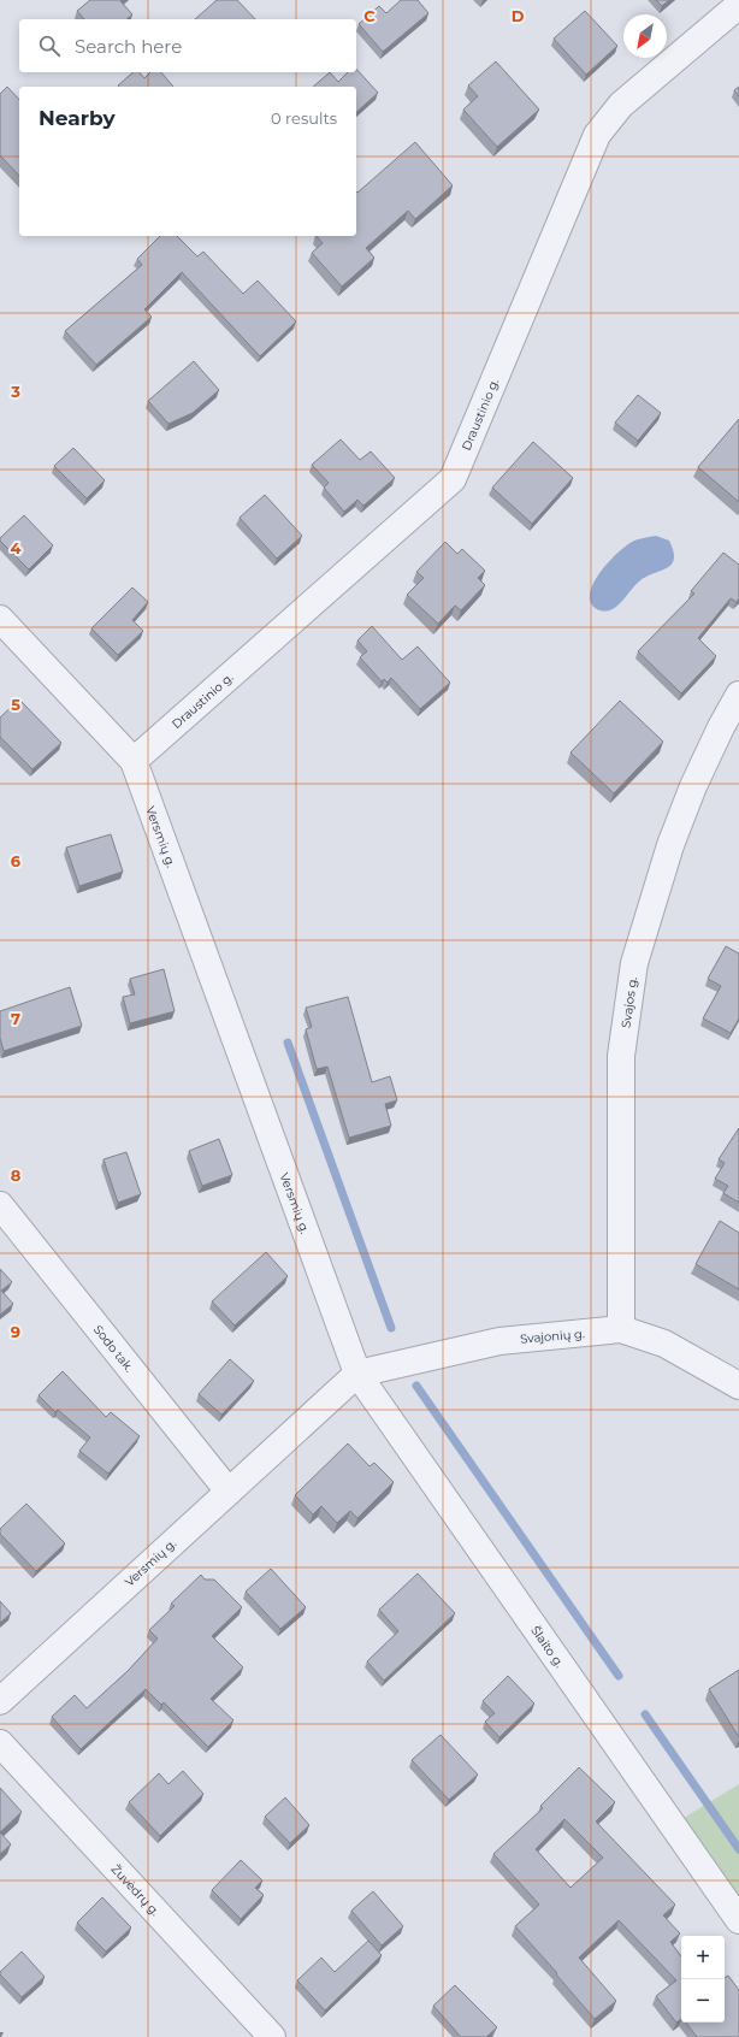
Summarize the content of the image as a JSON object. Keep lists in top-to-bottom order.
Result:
{
  "streets": {
    "street": [
      "Draustinio g.",
      "Versmių g.",
      "Svajos g.",
      "Svajonių g.",
      "Sodo tak.",
      "Šlaito g.",
      "Žuvėdrų g."
    ]
  },
  "crossings": [
    ["Draustinio g.", "Versmių g."],
    ["Versmių g.", "Svajonių g."],
    ["Versmių g.", "Sodo tak."],
    ["Versmių g.", "Šlaito g."],
    ["Svajos g.", "Svajonių g."],
    ["Svajonių g.", "Šlaito g."]
  ],
  "north": "bottom left",
  "page": {
    "search": "Search here",
    "heading": ["Nearby", "0 results"],
    "map_buttons": ["+", "−"]
  },
  "grid": {
    "columns": ["C", "D"],
    "rows": [
      "3",
      "4",
      "5",
      "6",
      "7",
      "8",
      "9"
    ]
  }
}
